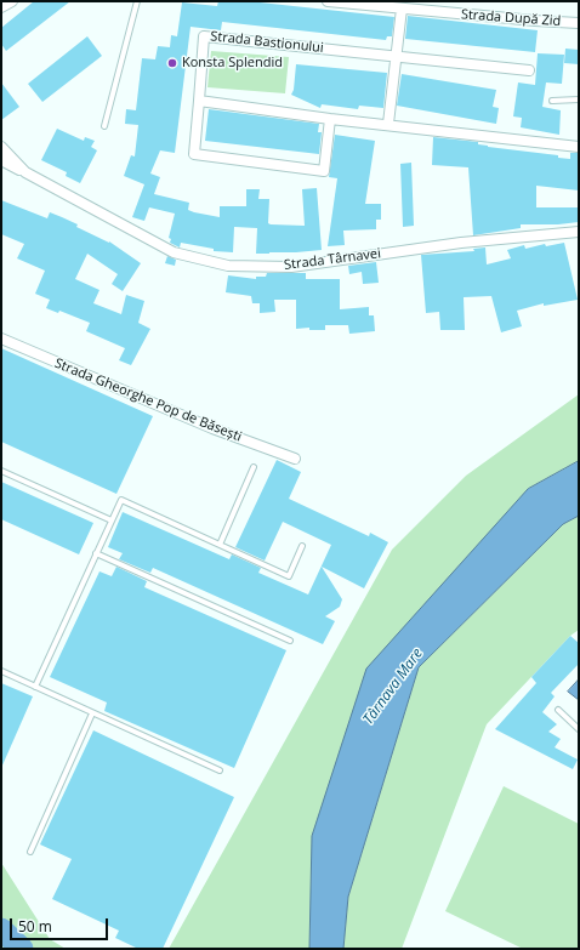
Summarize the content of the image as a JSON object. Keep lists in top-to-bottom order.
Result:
{
  "streets": {
    "street": [
      "Strada După Zid",
      "Strada Bastionului",
      "Strada Târnavei",
      "Strada Gheorghe Pop de Băsești"
    ]
  },
  "water": ["Târnava Mare"],
  "places": ["Konsta Splendid"],
  "scale_bar": "50 m"
}
